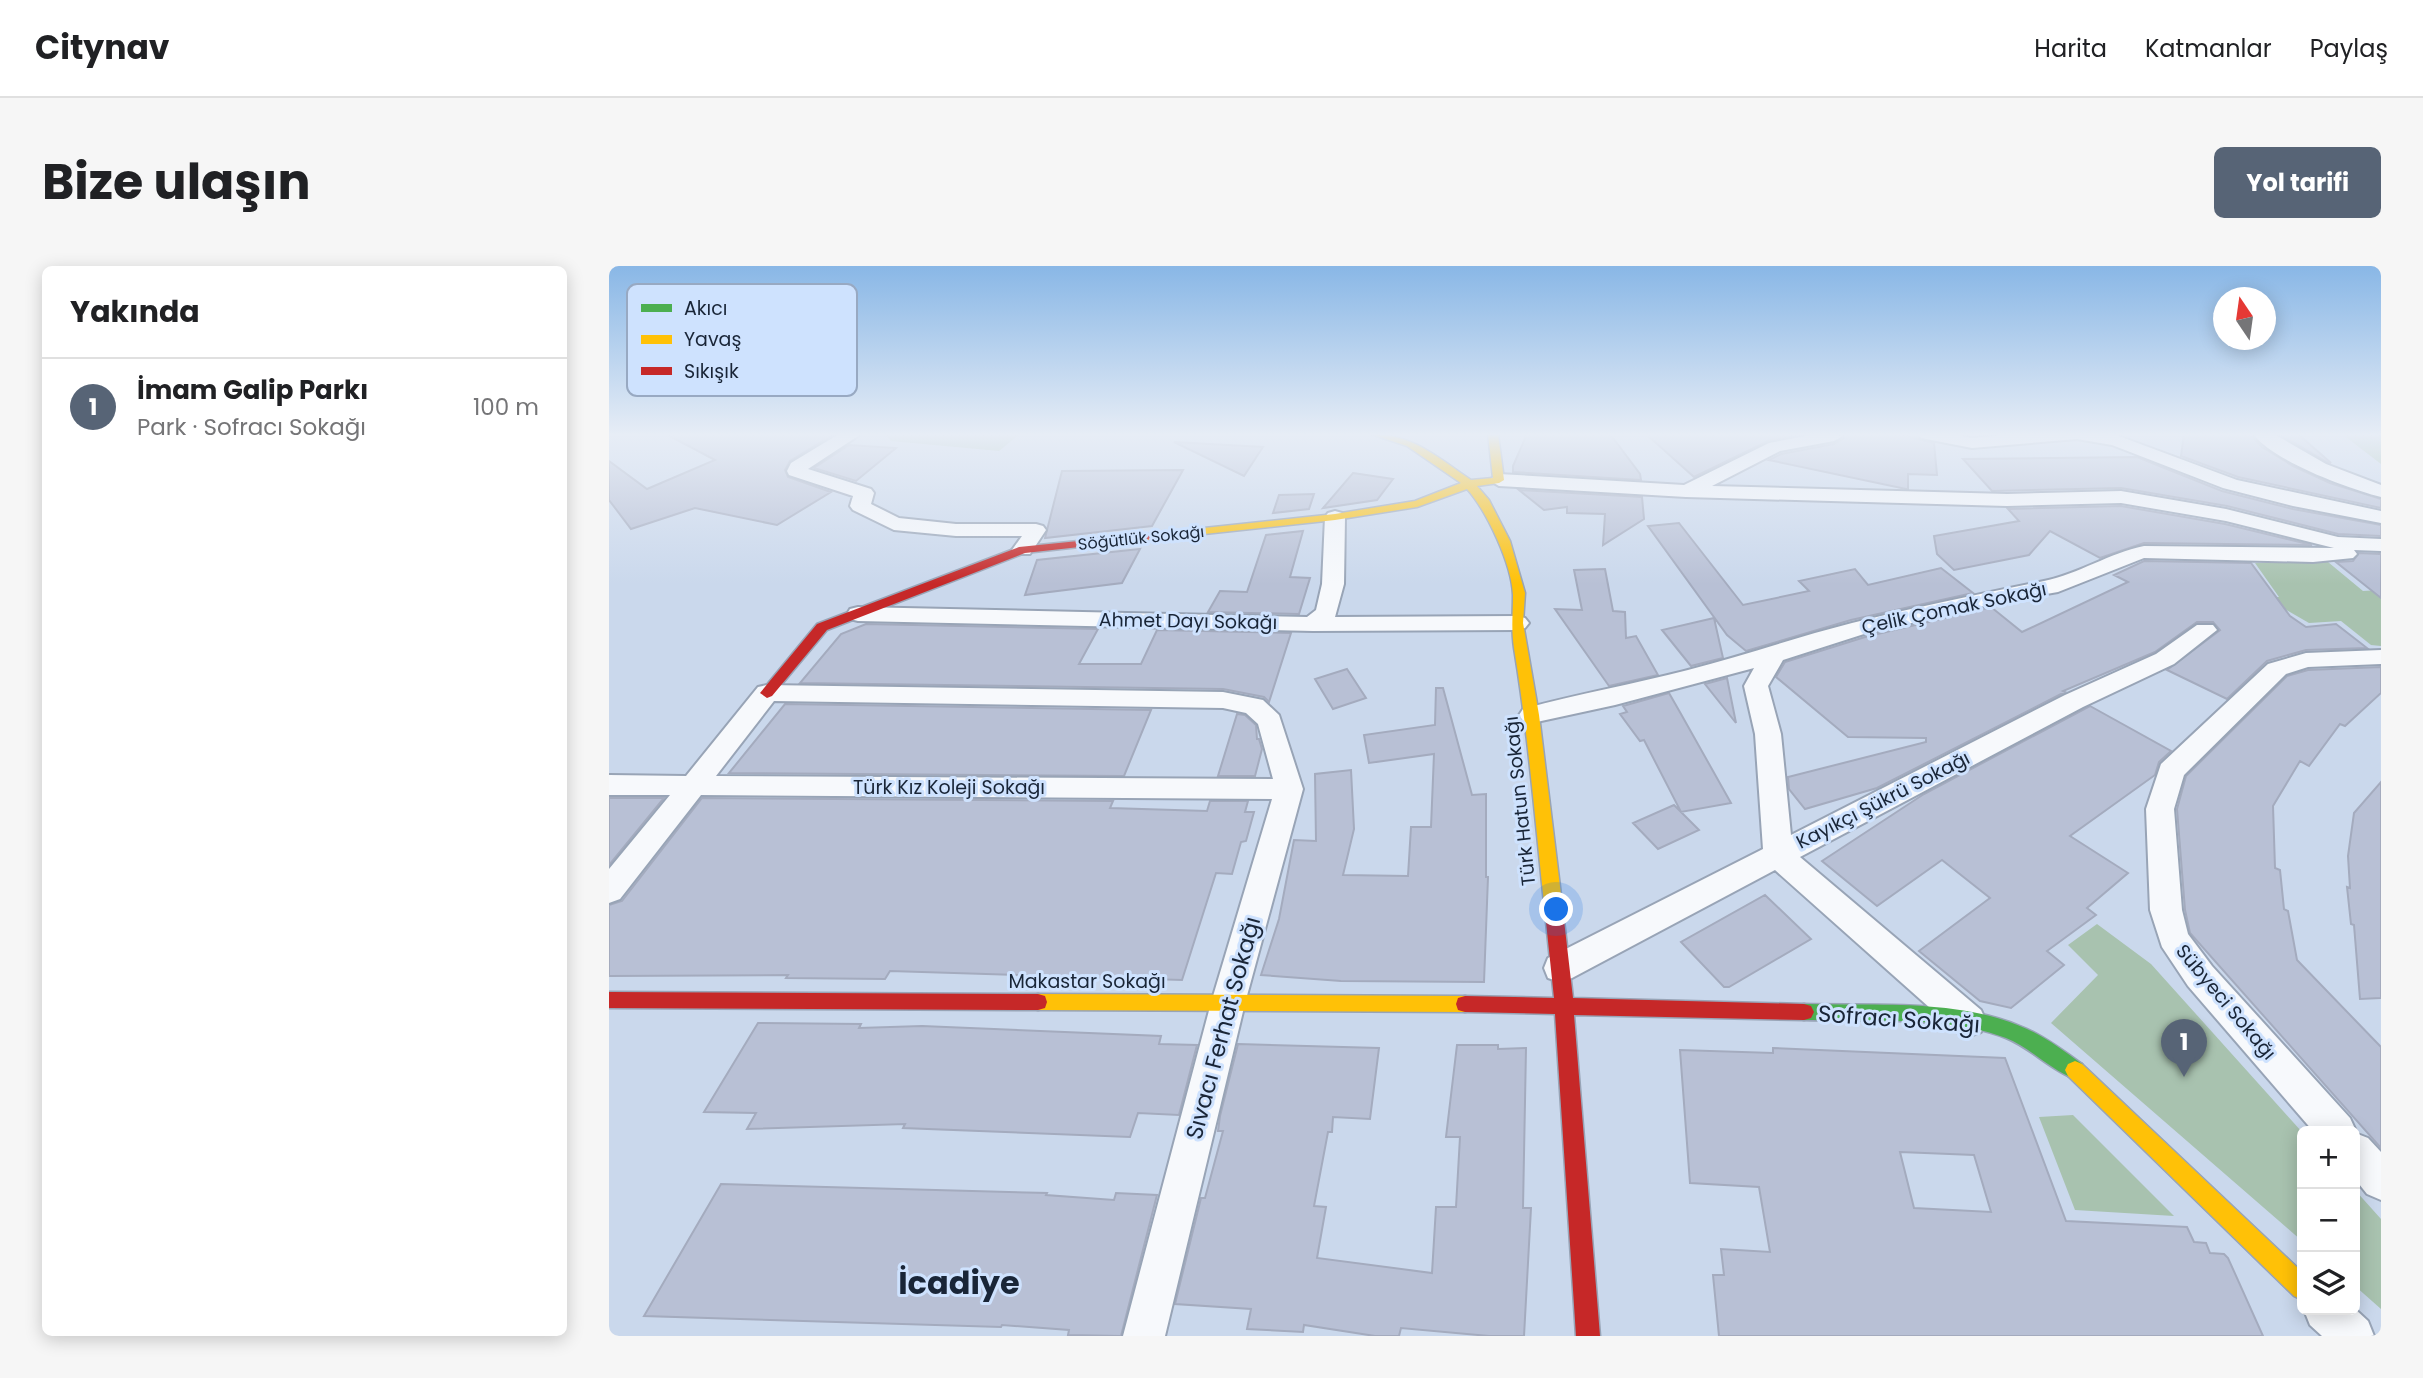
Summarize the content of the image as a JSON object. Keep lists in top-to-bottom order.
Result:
{
  "streets": {
    "street": [
      "Söğütlük Sokağı",
      "Çelik Çomak Sokağı",
      "Ahmet Dayı Sokağı",
      "Türk Kız Koleji Sokağı",
      "Kayıkçı Şükrü Sokağı",
      "Türk Hatun Sokağı",
      "Makastar Sokağı",
      "Sübyeci Sokağı",
      "Sofracı Sokağı",
      "Sıvacı Ferhat Sokağı"
    ]
  },
  "crossings": [
    ["Söğütlük Sokağı", "Ahmet Dayı Sokağı"],
    ["Söğütlük Sokağı", "Türk Hatun Sokağı"],
    ["Çelik Çomak Sokağı", "Türk Hatun Sokağı"],
    ["Ahmet Dayı Sokağı", "Türk Hatun Sokağı"],
    ["Türk Kız Koleji Sokağı", "Sıvacı Ferhat Sokağı"],
    ["Kayıkçı Şükrü Sokağı", "Türk Hatun Sokağı"],
    ["Türk Hatun Sokağı", "Makastar Sokağı"],
    ["Türk Hatun Sokağı", "Sofracı Sokağı"],
    ["Makastar Sokağı", "Sofracı Sokağı"],
    ["Makastar Sokağı", "Sıvacı Ferhat Sokağı"]
  ],
  "districts": ["İcadiye"],
  "legend": ["Akıcı", "Yavaş", "Sıkışık"],
  "north": "top",
  "page": {
    "header": "Citynav",
    "nav": ["Harita", "Katmanlar", "Paylaş"],
    "title": "Bize ulaşın",
    "buttons": "Yol tarifi",
    "heading": "Yakında",
    "list": [
      {
        "mark": "1",
        "name": "İmam Galip Parkı",
        "note": "Park · Sofracı Sokağı",
        "value": "100 m"
      }
    ],
    "pins": "1",
    "map_buttons": ["+", "−"]
  }
}
